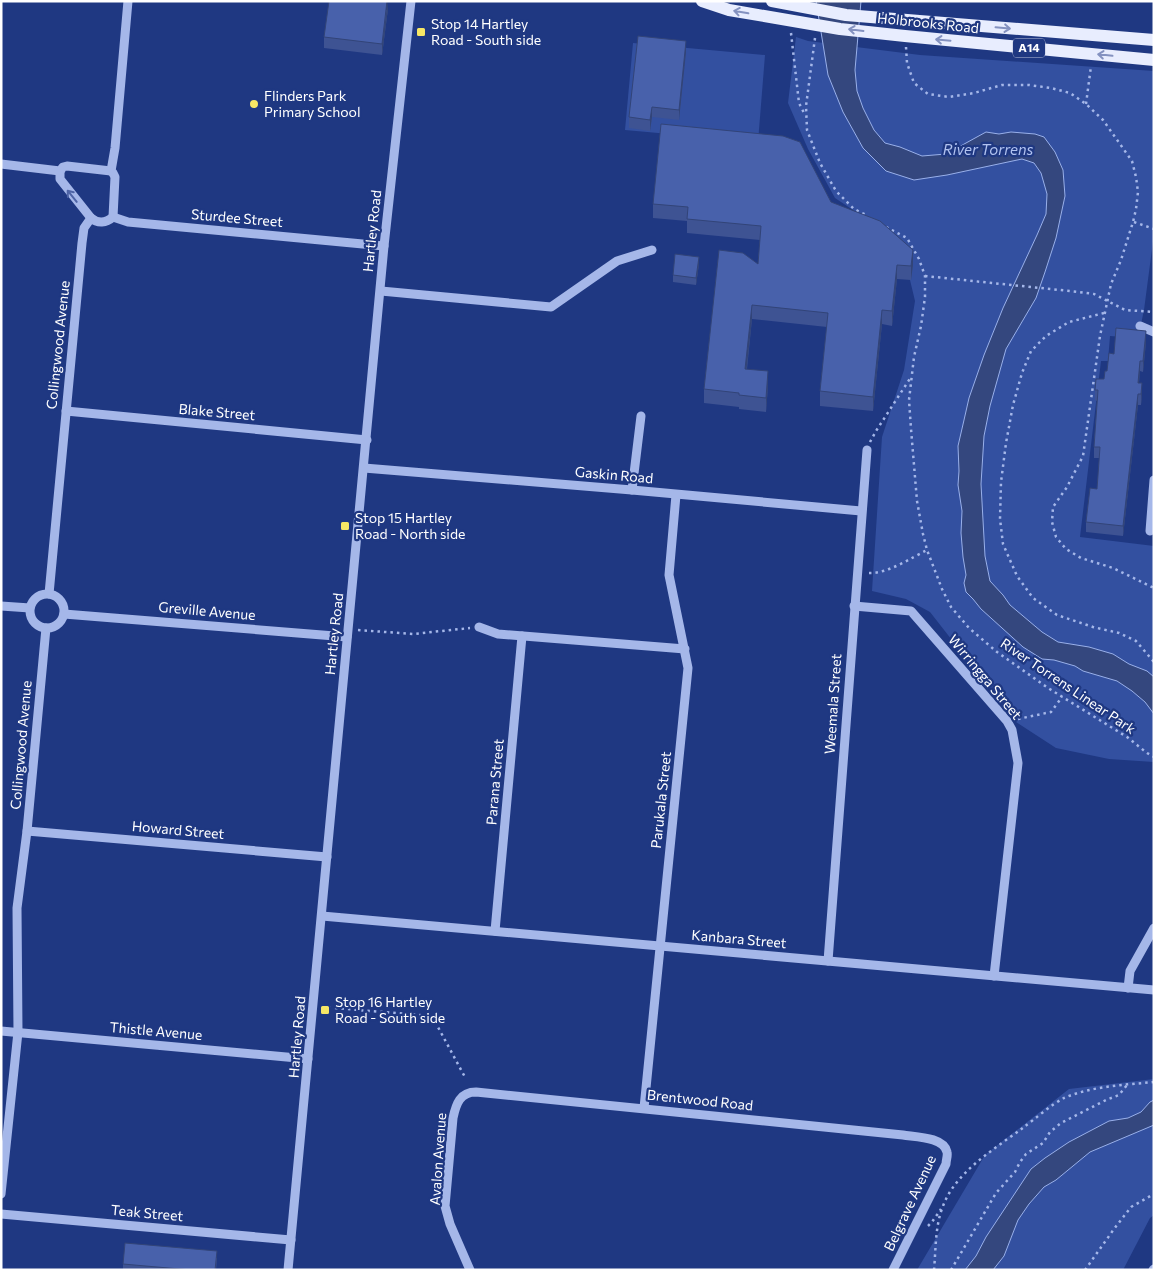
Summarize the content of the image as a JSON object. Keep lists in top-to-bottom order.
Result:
{
  "streets": {
    "main road": ["Holbrooks Road", "A14"],
    "street": [
      "Sturdee Street",
      "Hartley Road",
      "Collingwood Avenue",
      "Blake Street",
      "Gaskin Road",
      "Greville Avenue",
      "Wirringga Street",
      "Weemala Street",
      "Parana Street",
      "Parukala Street",
      "Howard Street",
      "Kanbara Street",
      "Thistle Avenue",
      "Brentwood Road",
      "Avalon Avenue",
      "Belgrave Avenue",
      "Teak Street"
    ],
    "path": ["River Torrens Linear Park"]
  },
  "crossings": [
    ["Sturdee Street", "Hartley Road"],
    ["Sturdee Street", "Collingwood Avenue"],
    ["Hartley Road", "Blake Street"],
    ["Hartley Road", "Gaskin Road"],
    ["Hartley Road", "Greville Avenue"],
    ["Hartley Road", "Howard Street"],
    ["Hartley Road", "Kanbara Street"],
    ["Hartley Road", "Thistle Avenue"],
    ["Hartley Road", "Teak Street"],
    ["Collingwood Avenue", "Blake Street"],
    ["Collingwood Avenue", "Greville Avenue"],
    ["Collingwood Avenue", "Howard Street"],
    ["Collingwood Avenue", "Thistle Avenue"],
    ["Gaskin Road", "Weemala Street"],
    ["Gaskin Road", "Parukala Street"],
    ["Wirringga Street", "Weemala Street"],
    ["Wirringga Street", "Kanbara Street"],
    ["Weemala Street", "Kanbara Street"],
    ["Parana Street", "Kanbara Street"],
    ["Parukala Street", "Kanbara Street"],
    ["Parukala Street", "Brentwood Road"],
    ["Brentwood Road", "Avalon Avenue"],
    ["Brentwood Road", "Belgrave Avenue"]
  ],
  "water": ["River Torrens"],
  "places": {
    "transit": ["Stop 14 Hartley Road - South side", "Stop 15 Hartley Road - North side", "Stop 16 Hartley Road - South side"],
    "other": ["Flinders Park Primary School"]
  }
}
